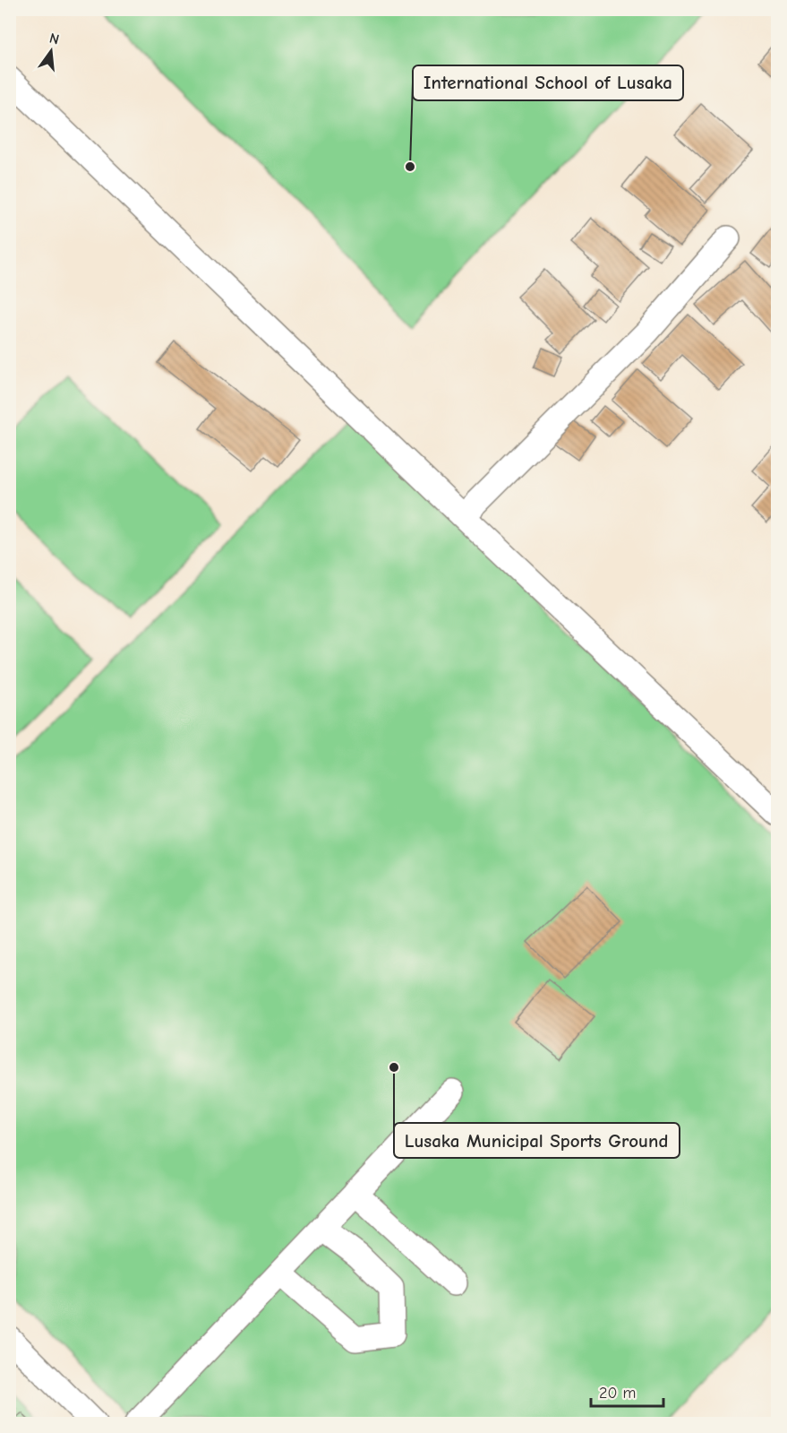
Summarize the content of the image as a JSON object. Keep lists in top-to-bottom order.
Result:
{
  "places": ["International School of Lusaka", "Lusaka Municipal Sports Ground"],
  "scale_bar": "20 m",
  "north": "top"
}
